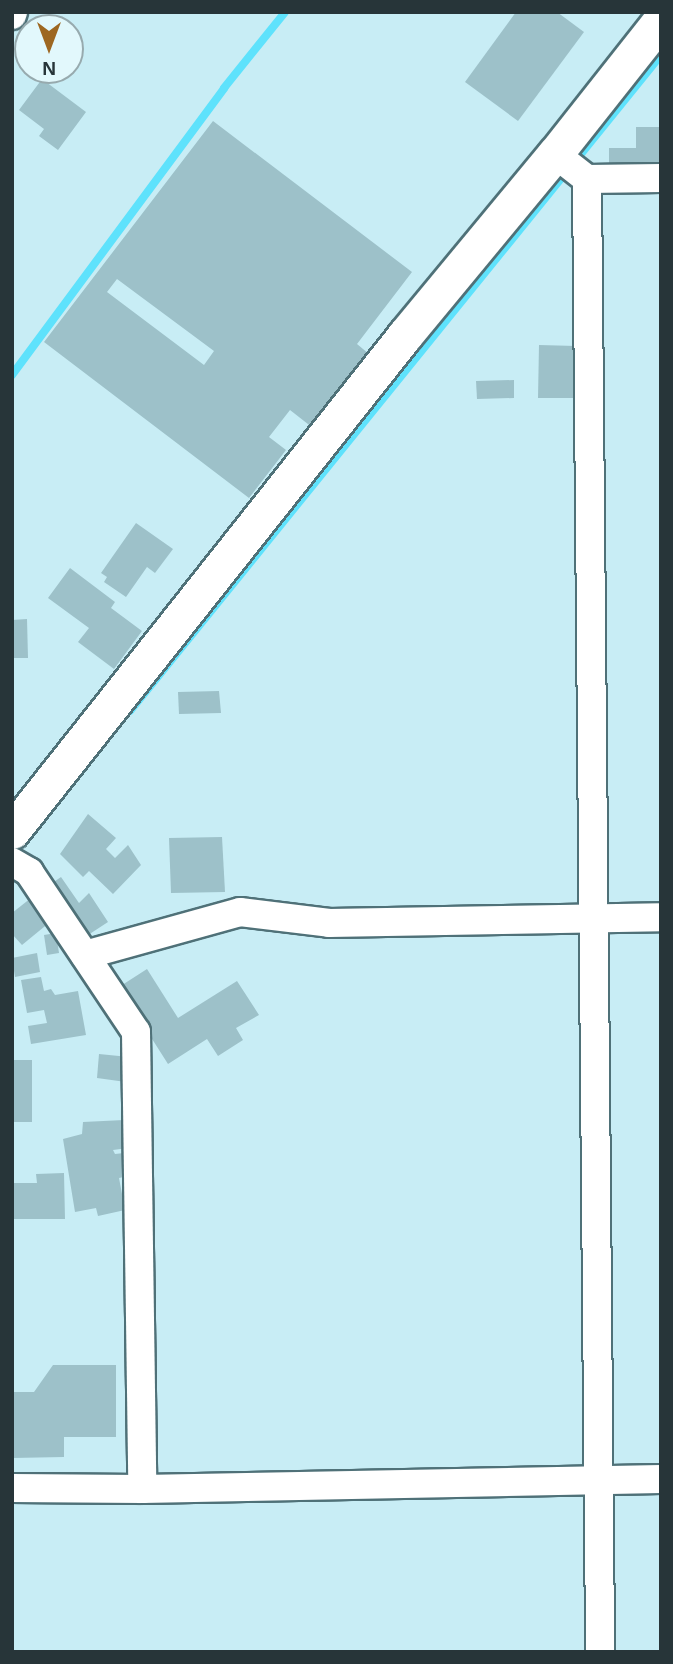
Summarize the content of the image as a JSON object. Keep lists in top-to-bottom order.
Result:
{
  "north": "bottom"
}
